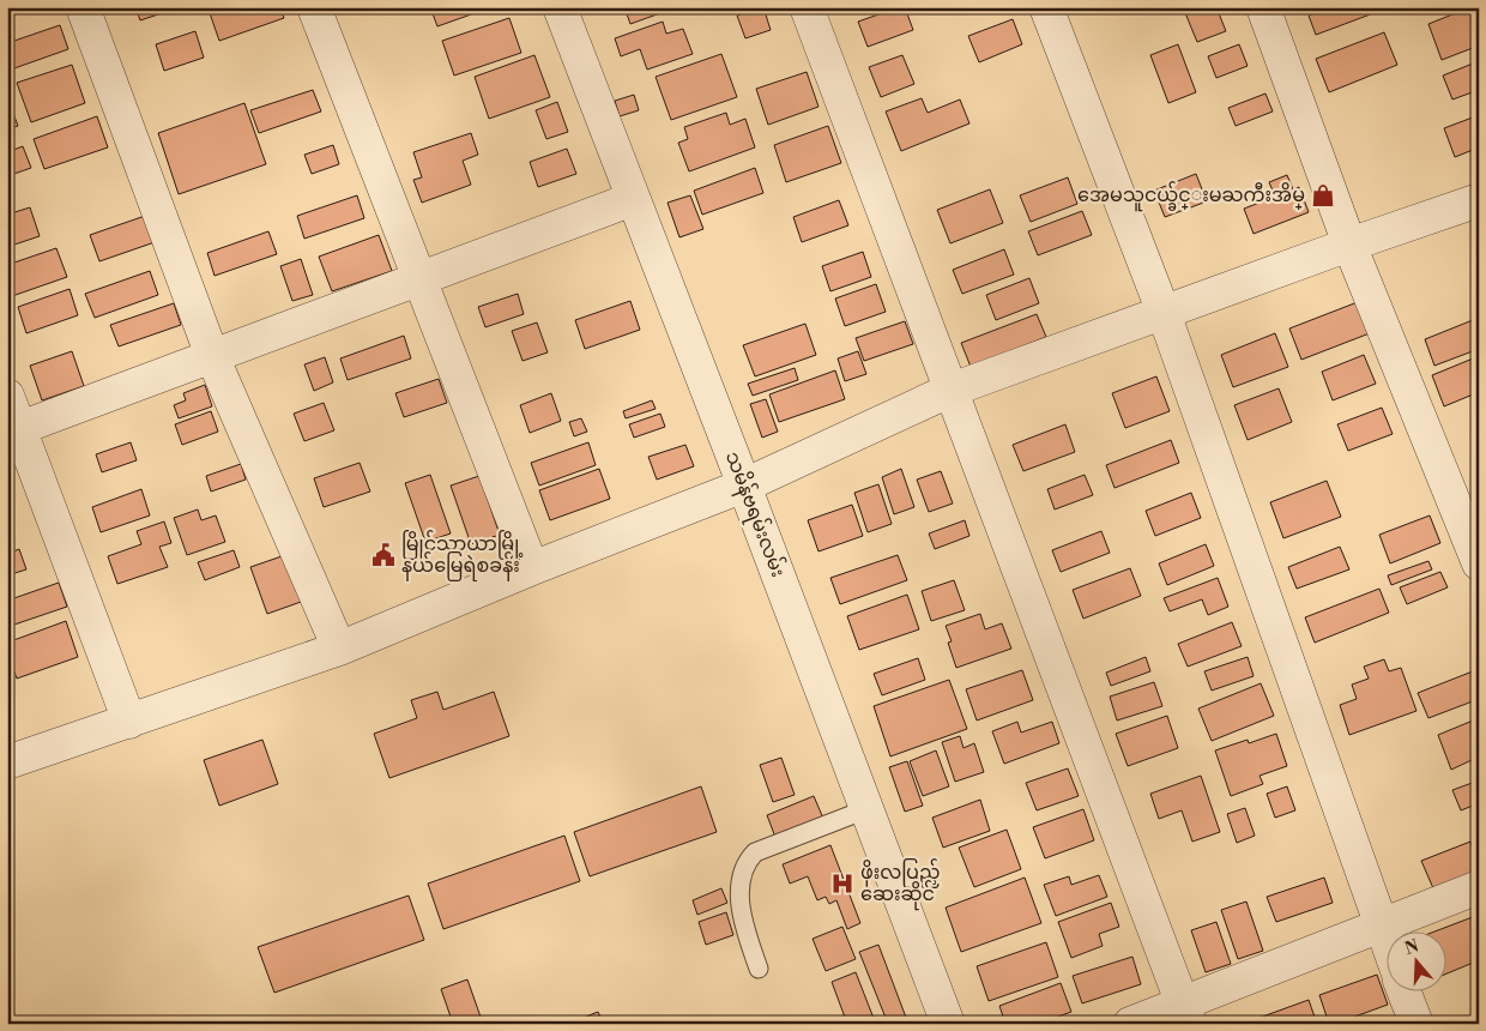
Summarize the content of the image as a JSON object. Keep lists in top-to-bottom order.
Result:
{
  "streets": {
    "street": ["သမိန်ဗရမ်းလမ်း"]
  },
  "places": {
    "shop": ["အေမသူငယ္ခ်င္းမႀကီးအိမ္"],
    "public building": ["မြိုင်သာယာမြို့ နယ်မြေရဲစခန်း"],
    "hospital": ["ဖိုးလပြည့် ဆေးဆိုင်"]
  },
  "north": "top"
}
